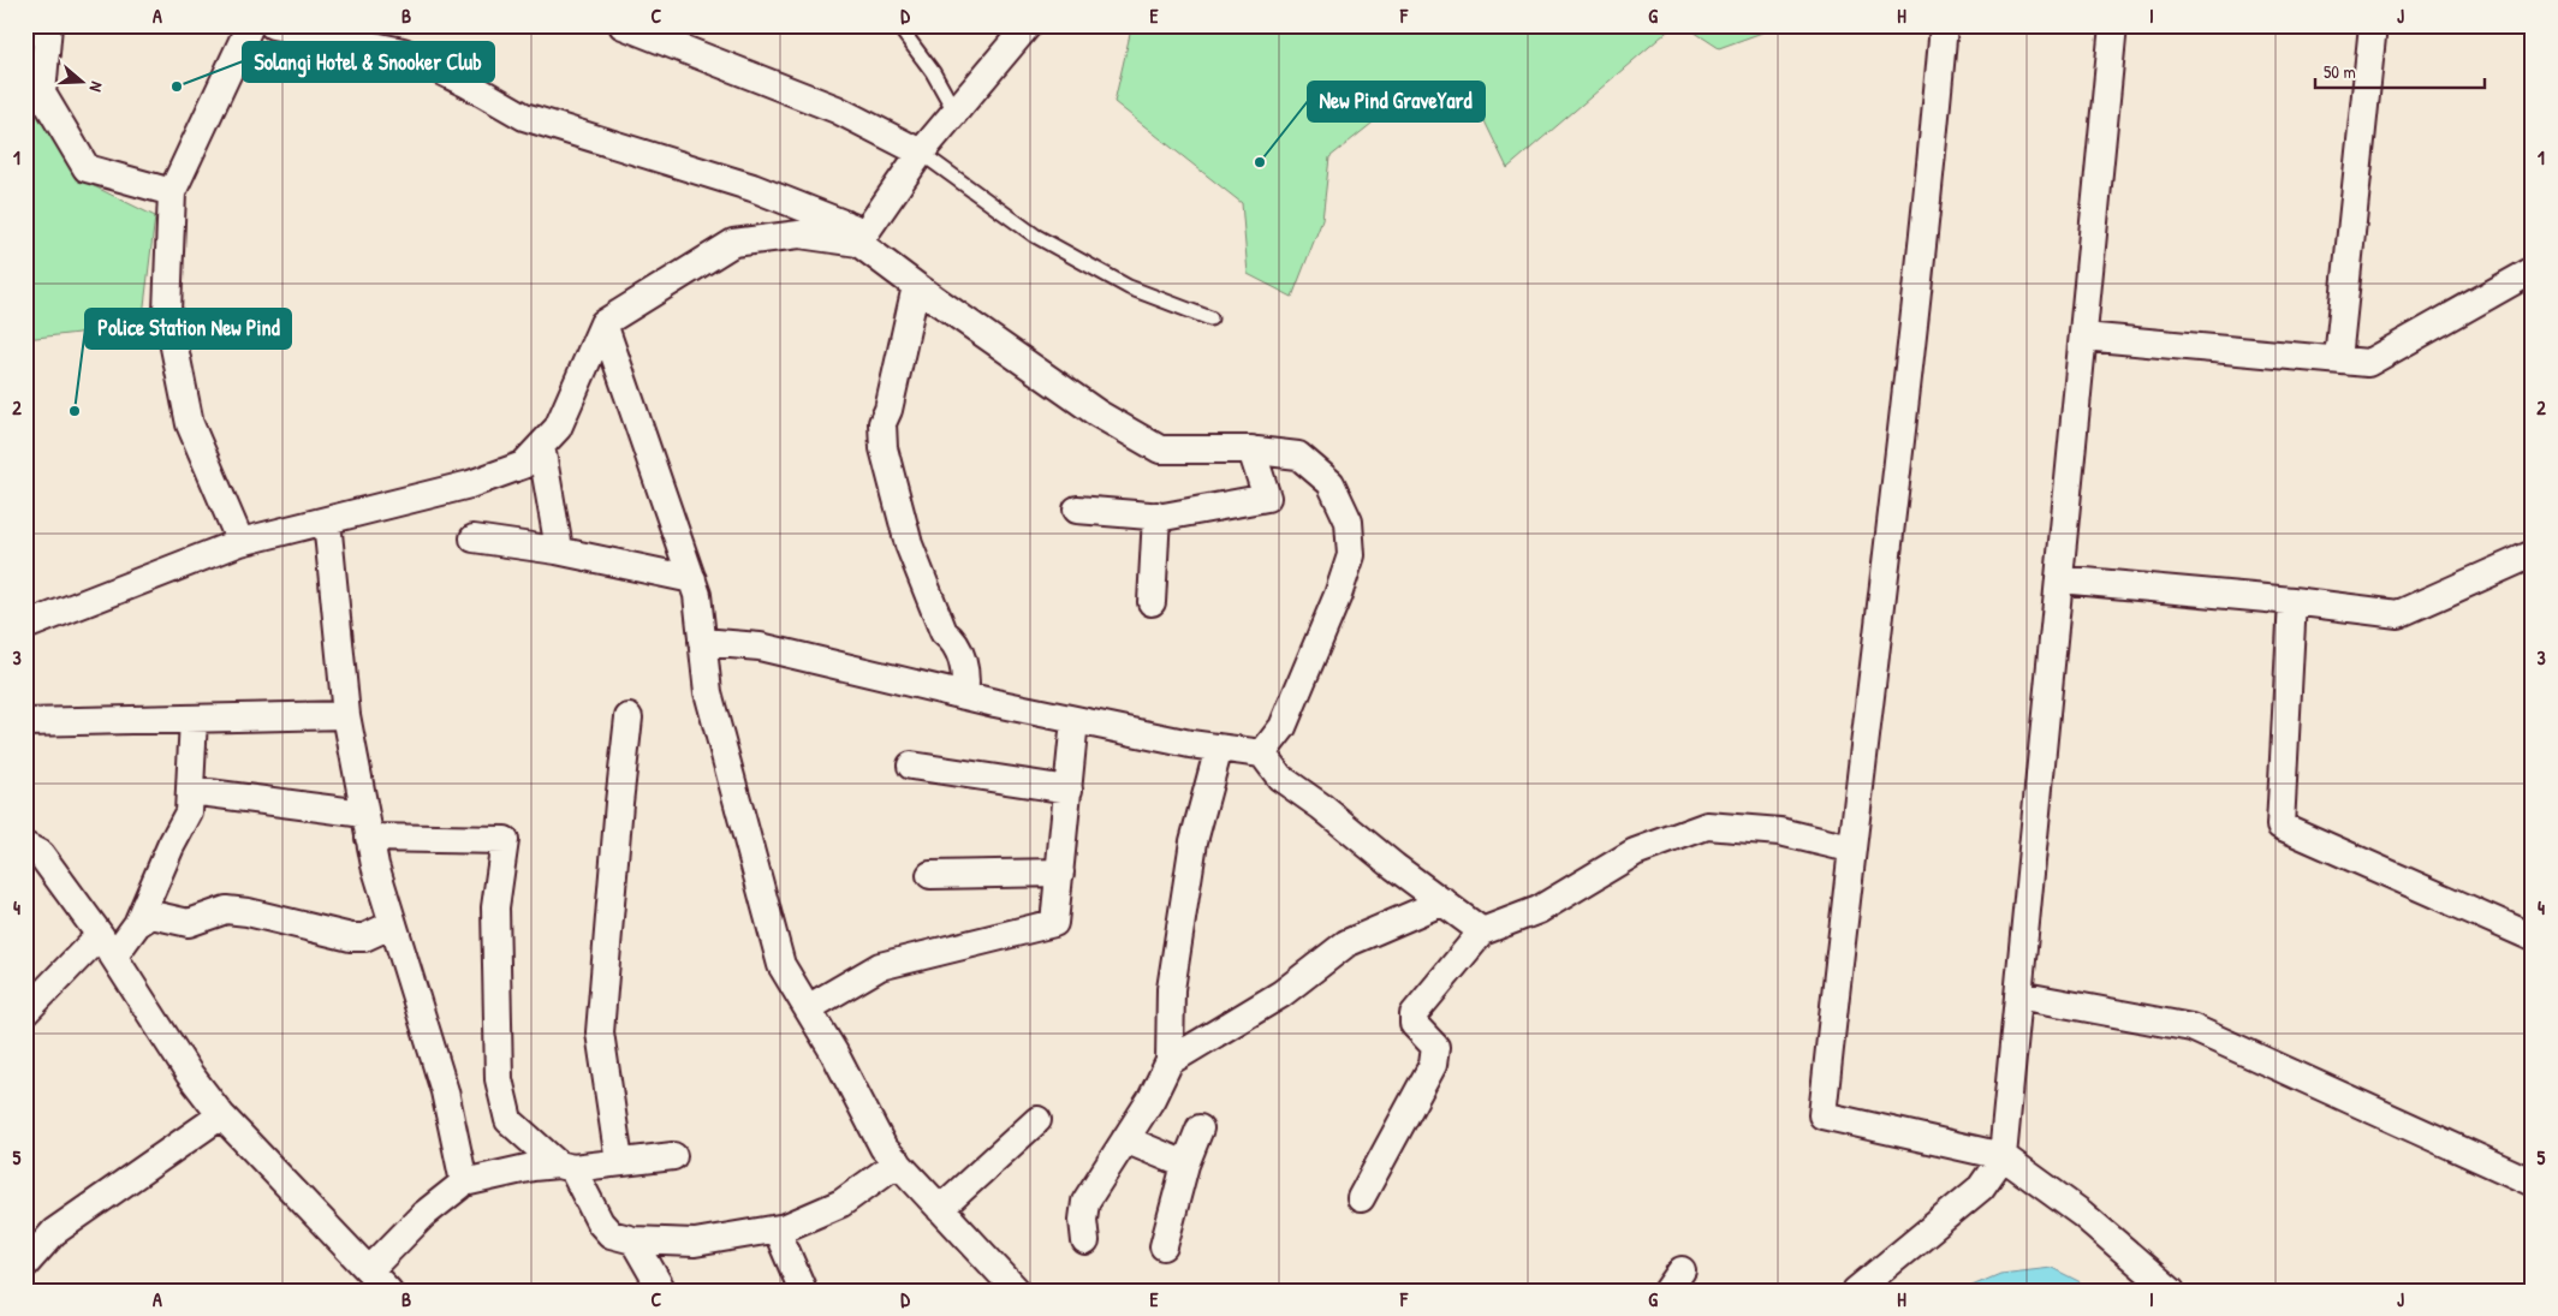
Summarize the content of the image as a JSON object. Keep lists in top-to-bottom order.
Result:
{
  "places": ["Solangi Hotel & Snooker Club", "New Pind GraveYard", "Police Station New Pind"],
  "scale_bar": "50 m",
  "north": "right",
  "grid": {
    "columns": [
      "A",
      "B",
      "C",
      "D",
      "E",
      "F",
      "G",
      "H",
      "I",
      "J"
    ],
    "rows": [
      "1",
      "2",
      "3",
      "4",
      "5"
    ]
  }
}
